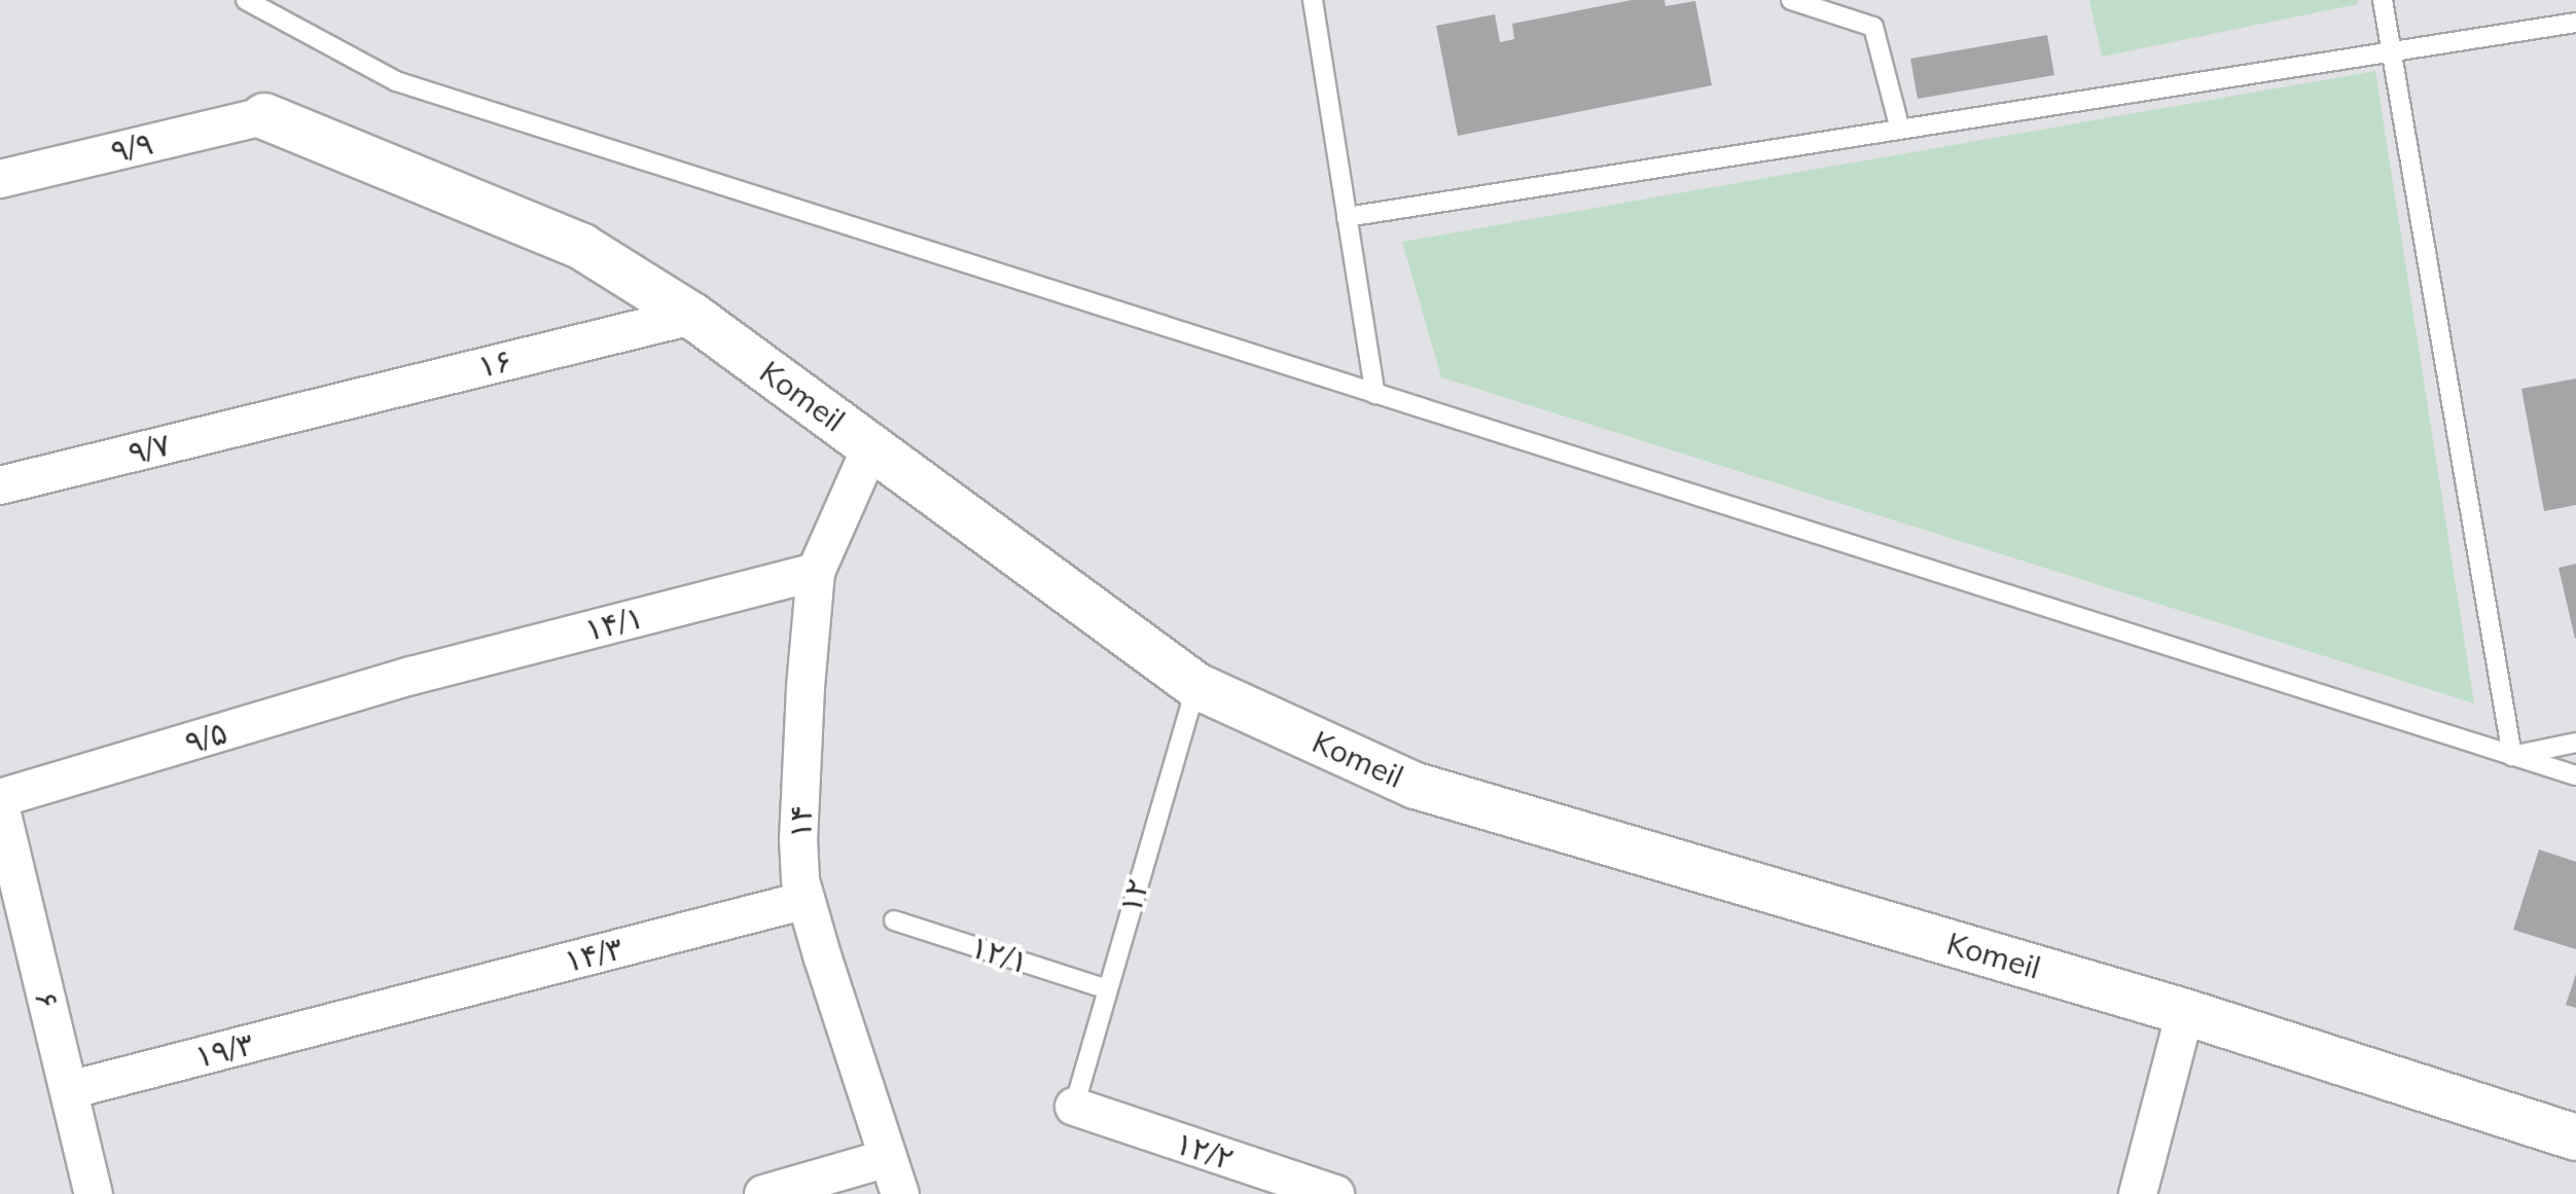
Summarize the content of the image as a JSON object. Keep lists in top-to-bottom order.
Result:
{
  "streets": {
    "street": [
      "۹/۹",
      "۱۶",
      "Komeil",
      "۹/۷",
      "۱۴/۱",
      "۹/۵",
      "۱۴",
      "۱۴/۳",
      "۶",
      "۱۹/۳",
      "۱۲/۲"
    ],
    "lane": ["۱۲", "۱۲/۱"]
  },
  "crossings": [
    ["۹/۹", "Komeil"],
    ["۱۶", "Komeil"],
    ["۱۶", "۹/۷"],
    ["Komeil", "۱۴"],
    ["Komeil", "۱۲"],
    ["۱۴/۱", "۹/۵"],
    ["۱۴/۱", "۱۴"],
    ["۱۴", "۱۴/۳"],
    ["۱۲", "۱۲/۱"],
    ["۱۲", "۱۲/۲"],
    ["۱۴/۳", "۱۹/۳"],
    ["۶", "۱۹/۳"]
  ]
}
